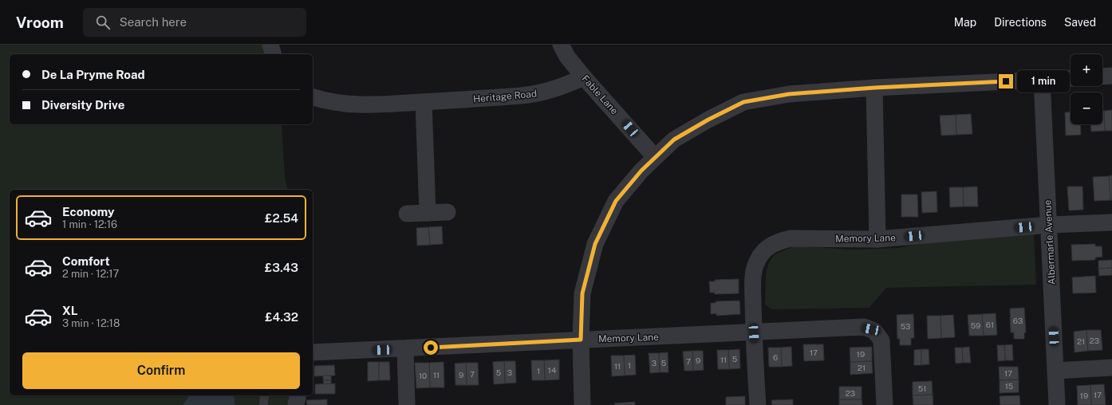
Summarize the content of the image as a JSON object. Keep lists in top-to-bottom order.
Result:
{
  "streets": {
    "street": [
      "Fable Lane",
      "Heritage Road",
      "Memory Lane",
      "Albermarle Avenue"
    ]
  },
  "crossings": [
    ["Fable Lane", "Heritage Road"],
    ["Memory Lane", "Albermarle Avenue"]
  ],
  "house_numbers": [
    "63",
    "61",
    "59",
    "53",
    "23",
    "21",
    "17",
    "19",
    "6",
    "5",
    "11",
    "9",
    "7",
    "3",
    "5",
    "1",
    "11",
    "21",
    "14",
    "1",
    "5",
    "3",
    "17",
    "7",
    "11",
    "9",
    "10",
    "15",
    "51",
    "23",
    "17",
    "19"
  ],
  "page": {
    "header": "Vroom",
    "search": "Search here",
    "nav": ["Map", "Directions", "Saved"],
    "map_buttons": ["+", "−"],
    "banner": ["De La Pryme Road", "Diversity Drive"],
    "bubble": "1 min",
    "list": [
      {
        "name": "Economy",
        "note": "1 min · 12:16",
        "value": "£2.54"
      },
      {
        "name": "Comfort",
        "note": "2 min · 12:17",
        "value": "£3.43"
      },
      {
        "name": "XL",
        "note": "3 min · 12:18",
        "value": "£4.32"
      }
    ],
    "buttons": "Confirm"
  }
}
